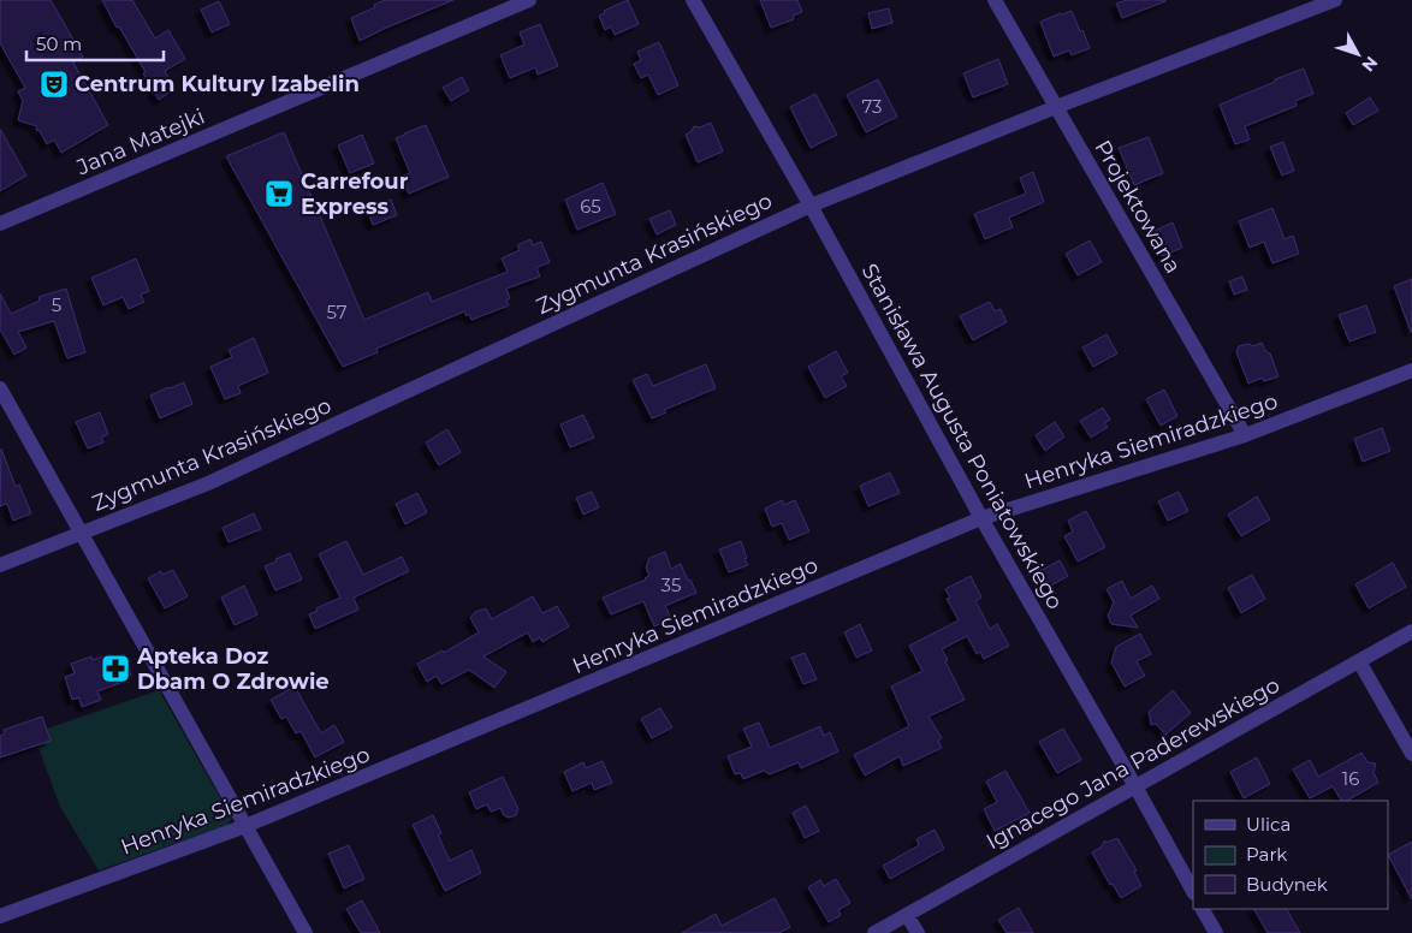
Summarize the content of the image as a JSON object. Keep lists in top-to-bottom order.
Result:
{
  "streets": {
    "street": [
      "Jana Matejki",
      "Projektowana",
      "Zygmunta Krasińskiego",
      "Stanisława Augusta Poniatowskiego",
      "Henryka Siemiradzkiego",
      "Ignacego Jana Paderewskiego"
    ]
  },
  "crossings": [
    ["Projektowana", "Zygmunta Krasińskiego"],
    ["Projektowana", "Henryka Siemiradzkiego"],
    ["Zygmunta Krasińskiego", "Stanisława Augusta Poniatowskiego"],
    ["Stanisława Augusta Poniatowskiego", "Henryka Siemiradzkiego"],
    ["Stanisława Augusta Poniatowskiego", "Ignacego Jana Paderewskiego"]
  ],
  "places": {
    "theatre": ["Centrum Kultury Izabelin"],
    "supermarket": ["Carrefour Express"],
    "pharmacy": ["Apteka Doz Dbam O Zdrowie"]
  },
  "house_numbers": [
    "73",
    "65",
    "5",
    "57",
    "35",
    "16"
  ],
  "legend": ["Ulica", "Park", "Budynek"],
  "scale_bar": "50 m",
  "north": "bottom right"
}
